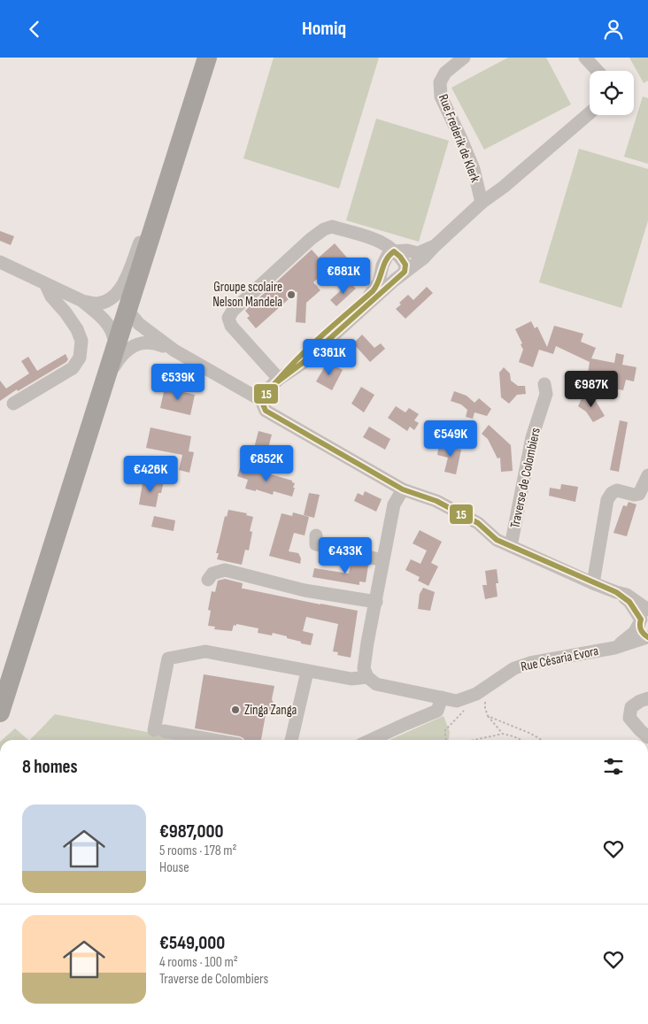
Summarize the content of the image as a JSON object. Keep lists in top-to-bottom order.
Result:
{
  "streets": {
    "street": ["Rue Frederik de Klerk", "Traverse de Colombiers", "Rue Césaria Evora"]
  },
  "crossings": [
    ["Rue Frederik de Klerk", "Traverse de Colombiers"],
    ["Traverse de Colombiers", "Rue Césaria Evora"]
  ],
  "places": ["Groupe scolaire Nelson Mandela", "Zinga Zanga"],
  "lines": ["transit line 15"],
  "page": {
    "header": "Homiq",
    "price": [
      "€681K",
      "€361K",
      "€539K",
      "€987K",
      "€549K",
      "€852K",
      "€426K",
      "€433K"
    ],
    "heading": "8 homes",
    "list": [
      {
        "name": "€987,000",
        "note": "5 rooms · 178 m² · House"
      },
      {
        "name": "€549,000",
        "note": "4 rooms · 100 m² · Traverse de Colombiers"
      }
    ]
  }
}
